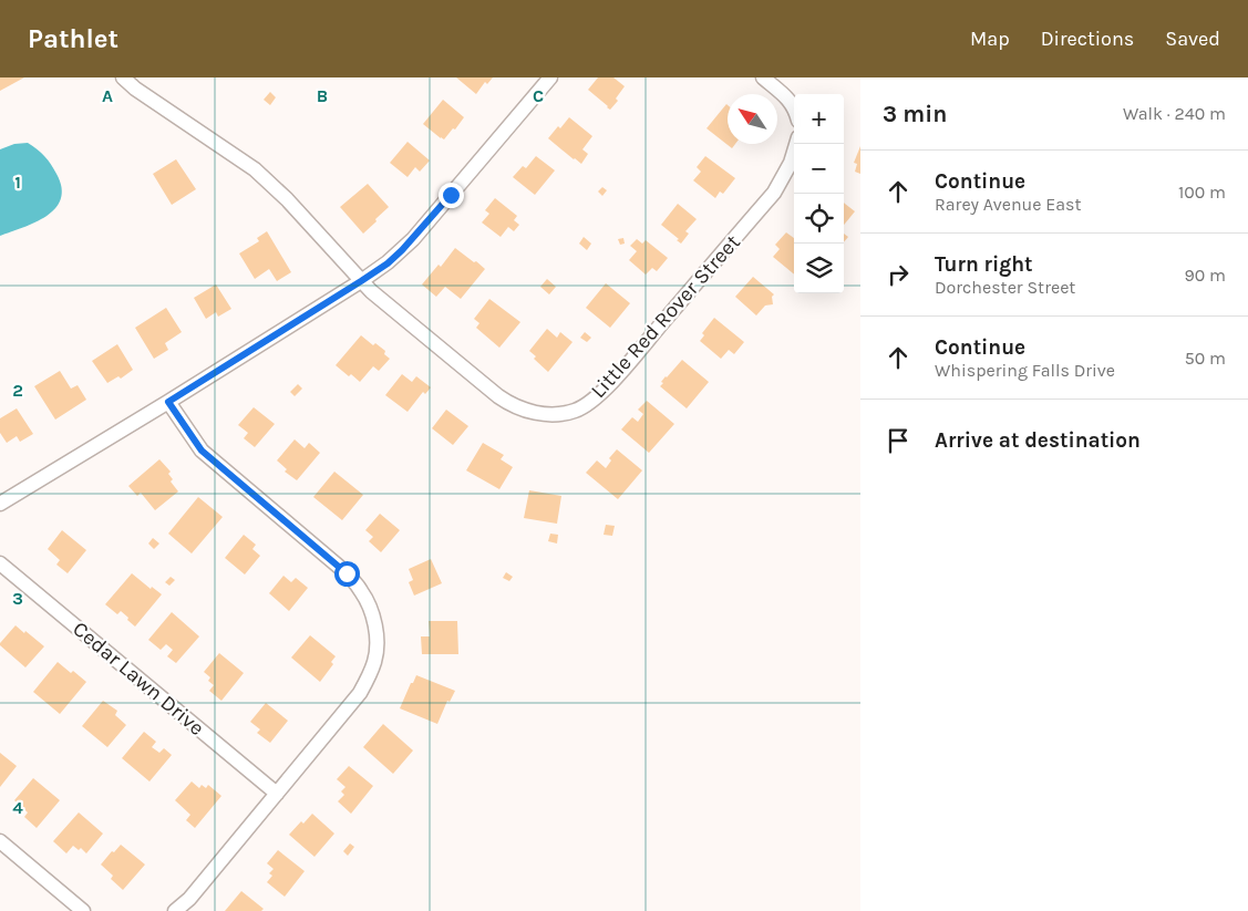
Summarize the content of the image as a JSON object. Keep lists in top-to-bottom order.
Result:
{
  "streets": {
    "street": ["Little Red Rover Street", "Cedar Lawn Drive"]
  },
  "north": "top left",
  "page": {
    "header": "Pathlet",
    "nav": ["Map", "Directions", "Saved"],
    "heading": ["3 min", "Walk · 240 m"],
    "map_buttons": ["+", "−"],
    "list": [
      ["Continue", "Rarey Avenue East", "100 m"],
      ["Turn right", "Dorchester Street", "90 m"],
      ["Continue", "Whispering Falls Drive", "50 m"],
      "Arrive at destination"
    ]
  },
  "grid": {
    "columns": ["A", "B", "C"],
    "rows": [
      "1",
      "2",
      "3",
      "4"
    ]
  }
}
